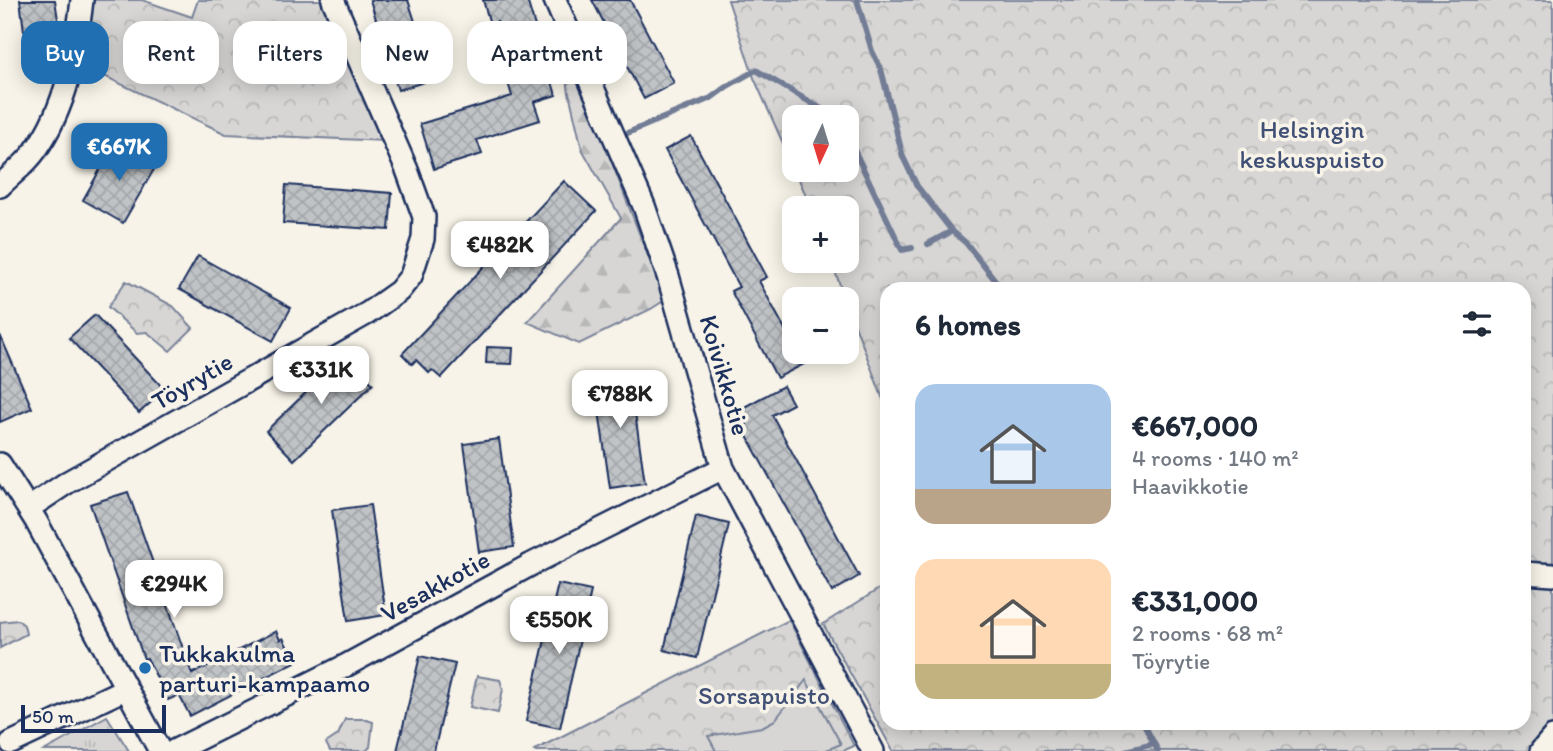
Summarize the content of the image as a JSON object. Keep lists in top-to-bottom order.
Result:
{
  "streets": {
    "street": ["Koivikkotie", "Töyrytie", "Vesakkotie"]
  },
  "crossings": [
    ["Koivikkotie", "Vesakkotie"]
  ],
  "parks": ["Helsingin keskuspuisto", "Sorsapuisto"],
  "places": ["Tukkakulma parturi-kampaamo"],
  "scale_bar": "50 m",
  "north": "bottom",
  "page": {
    "chip": [
      "Buy",
      "Rent",
      "Filters",
      "New",
      "Apartment"
    ],
    "map_buttons": ["+", "−"],
    "price": [
      "€667K",
      "€482K",
      "€331K",
      "€788K",
      "€294K",
      "€550K"
    ],
    "heading": "6 homes",
    "list": [
      {
        "name": "€667,000",
        "note": "4 rooms · 140 m² · Haavikkotie"
      },
      {
        "name": "€331,000",
        "note": "2 rooms · 68 m² · Töyrytie"
      }
    ],
    "scale": "50 m"
  }
}
